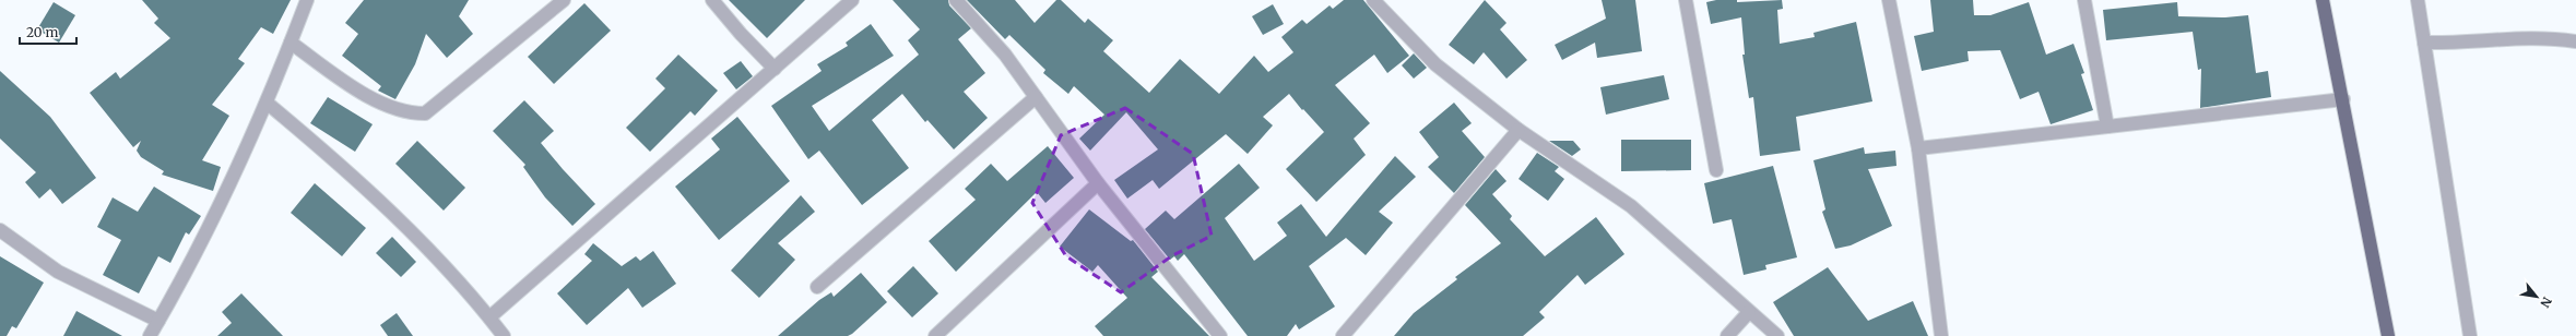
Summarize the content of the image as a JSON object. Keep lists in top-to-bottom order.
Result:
{
  "scale_bar": "20 m",
  "north": "bottom right"
}
